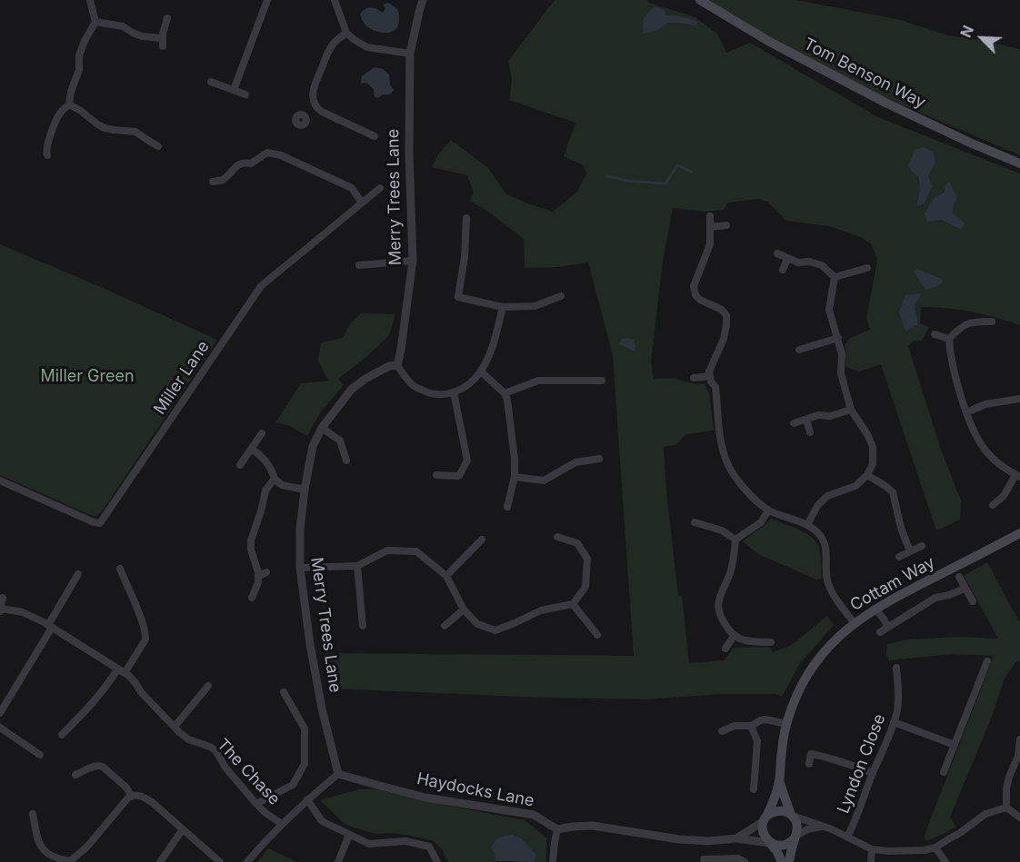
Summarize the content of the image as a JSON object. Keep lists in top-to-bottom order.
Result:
{
  "streets": {
    "main road": ["Tom Benson Way", "Cottam Way"],
    "street": [
      "Merry Trees Lane",
      "Miller Lane",
      "Lyndon Close",
      "The Chase",
      "Haydocks Lane"
    ]
  },
  "crossings": [
    ["Merry Trees Lane", "Haydocks Lane"]
  ],
  "parks": ["Miller Green"],
  "north": "top left"
}
